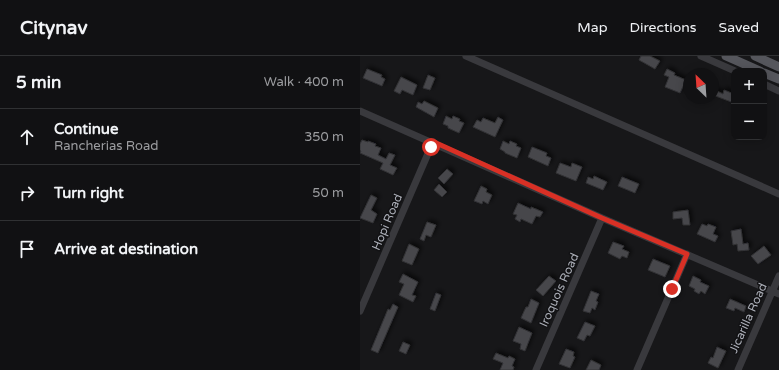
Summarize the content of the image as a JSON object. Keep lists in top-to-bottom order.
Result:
{
  "streets": {
    "street": ["Hopi Road", "Iroquois Road", "Jicarilla Road"]
  },
  "north": "top left",
  "page": {
    "header": "Citynav",
    "nav": ["Map", "Directions", "Saved"],
    "heading": ["5 min", "Walk · 400 m"],
    "map_buttons": ["+", "−"],
    "list": [
      ["Continue", "Rancherias Road", "350 m"],
      ["Turn right", "50 m"],
      "Arrive at destination"
    ]
  }
}
